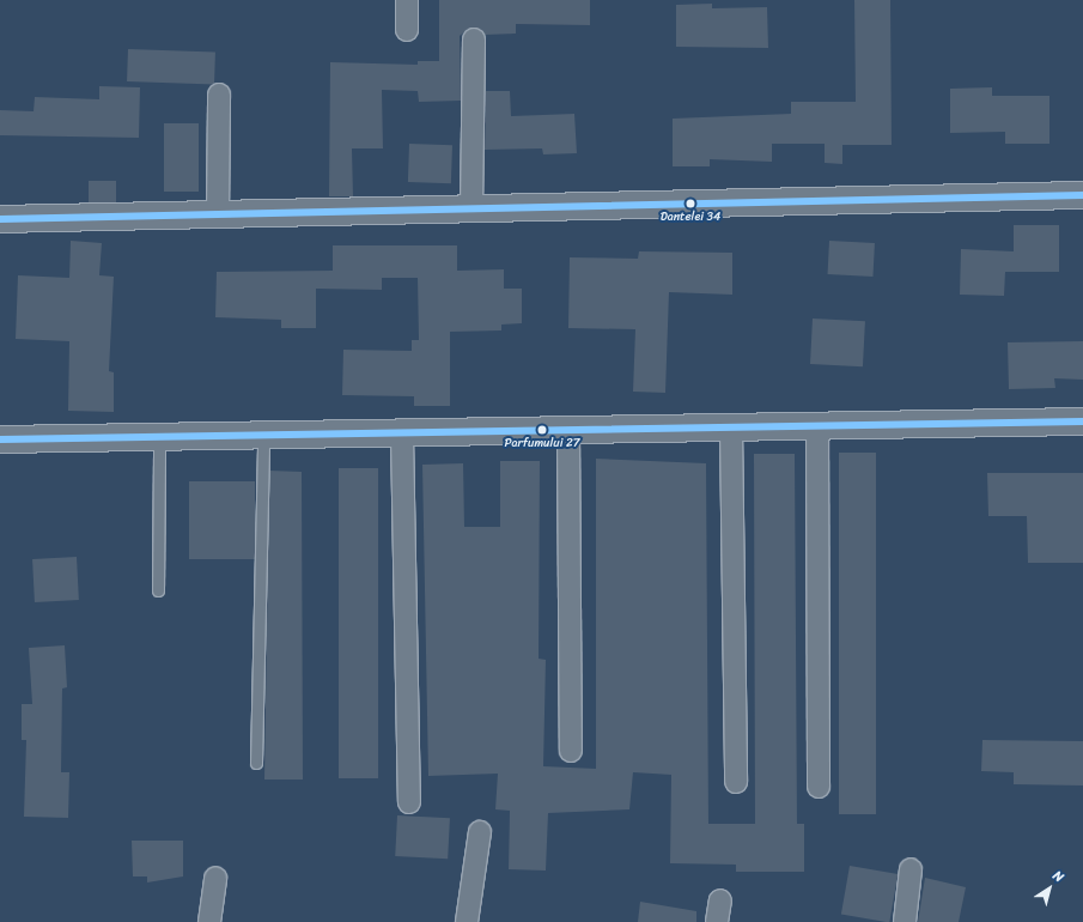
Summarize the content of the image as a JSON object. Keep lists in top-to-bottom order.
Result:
{
  "places": ["Dantelei 34", "Parfumului 27"],
  "north": "top right"
}
